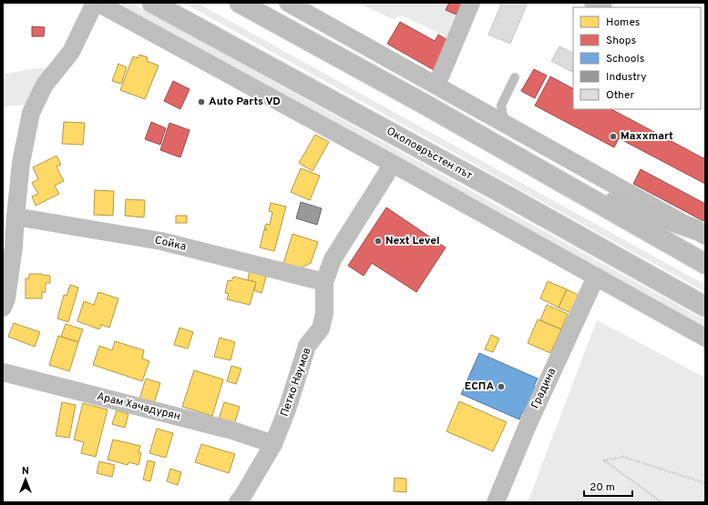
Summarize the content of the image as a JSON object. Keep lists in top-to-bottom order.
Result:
{
  "streets": {
    "highway": ["Околовръстен път"],
    "street": [
      "Сойка",
      "Петко Наумов",
      "Градина",
      "Арам Хачадурян"
    ]
  },
  "crossings": [
    ["Сойка", "Петко Наумов"],
    ["Петко Наумов", "Арам Хачадурян"]
  ],
  "places": [
    "Auto Parts VD",
    "Maxxmart",
    "Next Level",
    "ЕСПА"
  ],
  "legend": [
    "Homes",
    "Shops",
    "Schools",
    "Industry",
    "Other"
  ],
  "scale_bar": "20 m",
  "north": "top"
}
